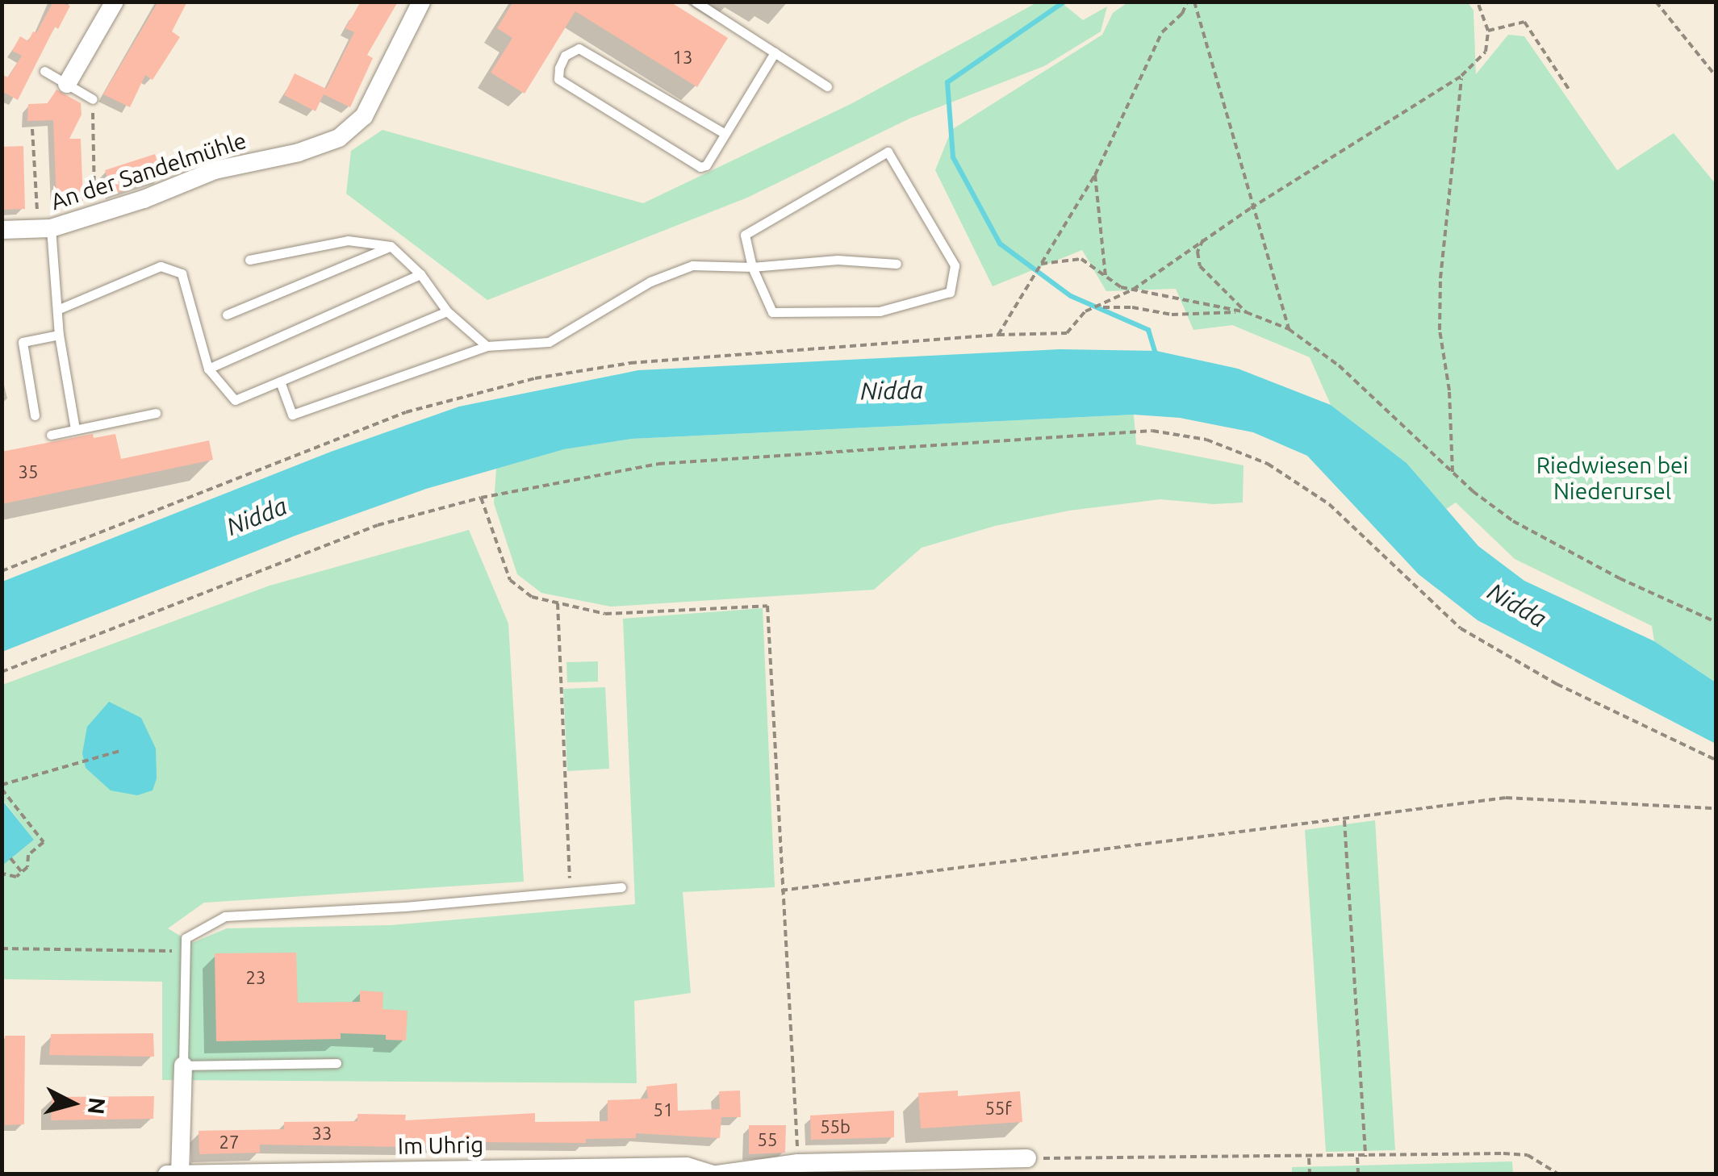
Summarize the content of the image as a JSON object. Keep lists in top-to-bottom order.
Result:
{
  "streets": {
    "street": ["An der Sandelmühle", "Im Uhrig"]
  },
  "water": ["Nidda"],
  "parks": ["Riedwiesen bei Niederursel"],
  "house_numbers": [
    "13",
    "35",
    "23",
    "55f",
    "51",
    "55b",
    "33",
    "55",
    "27"
  ],
  "north": "right"
}
